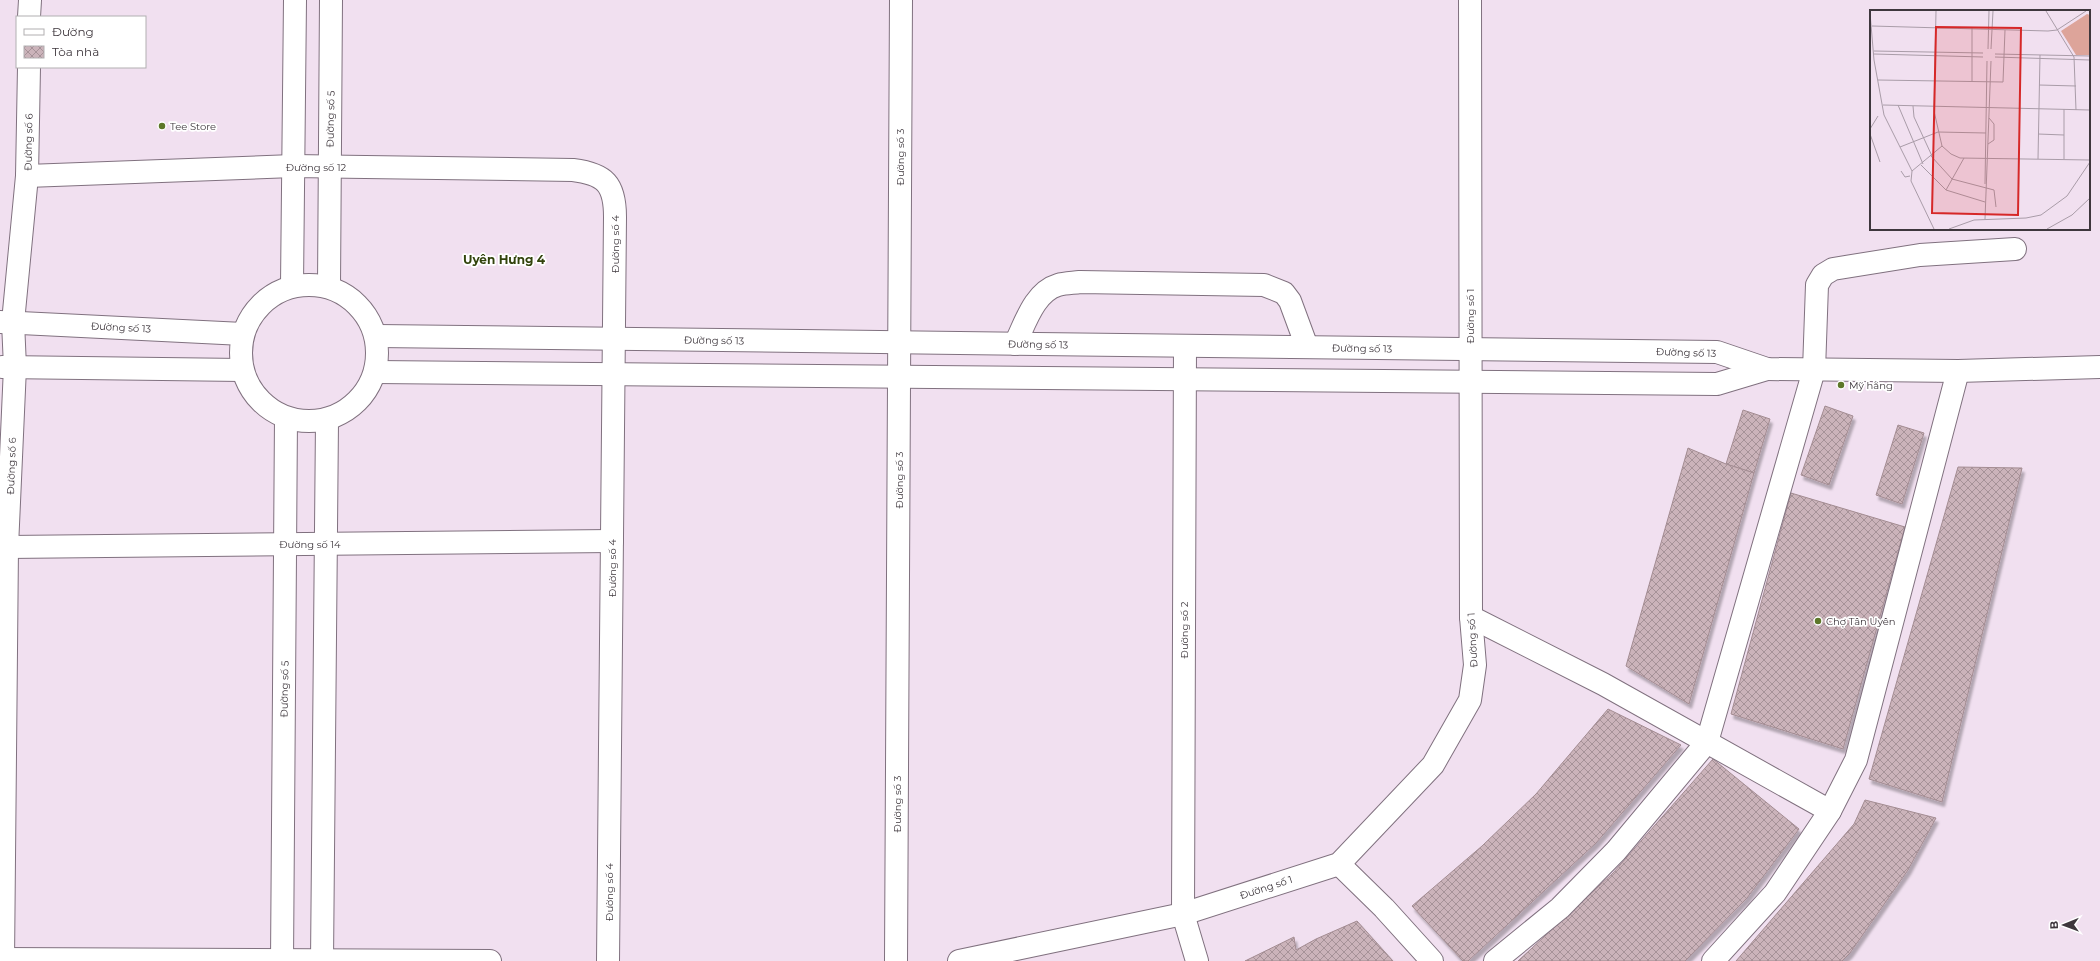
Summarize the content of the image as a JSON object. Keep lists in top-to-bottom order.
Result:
{
  "streets": {
    "street": [
      "Đường số 5",
      "Đường số 6",
      "Đường số 3",
      "Đường số 12",
      "Đường số 4",
      "Đường số 1",
      "Đường số 13",
      "Đường số 14",
      "Đường số 2"
    ]
  },
  "crossings": [
    ["Đường số 5", "Đường số 12"],
    ["Đường số 5", "Đường số 13"],
    ["Đường số 5", "Đường số 14"],
    ["Đường số 6", "Đường số 12"],
    ["Đường số 6", "Đường số 13"],
    ["Đường số 6", "Đường số 14"],
    ["Đường số 3", "Đường số 13"],
    ["Đường số 12", "Đường số 4"],
    ["Đường số 4", "Đường số 13"],
    ["Đường số 4", "Đường số 14"],
    ["Đường số 1", "Đường số 13"],
    ["Đường số 1", "Đường số 2"],
    ["Đường số 13", "Đường số 2"]
  ],
  "districts": ["Uyên Hưng 4"],
  "places": ["Tee Store", "Mỹ hằng", "Chợ Tân Uyên"],
  "legend": ["Đường", "Tòa nhà"],
  "north": "left"
}
